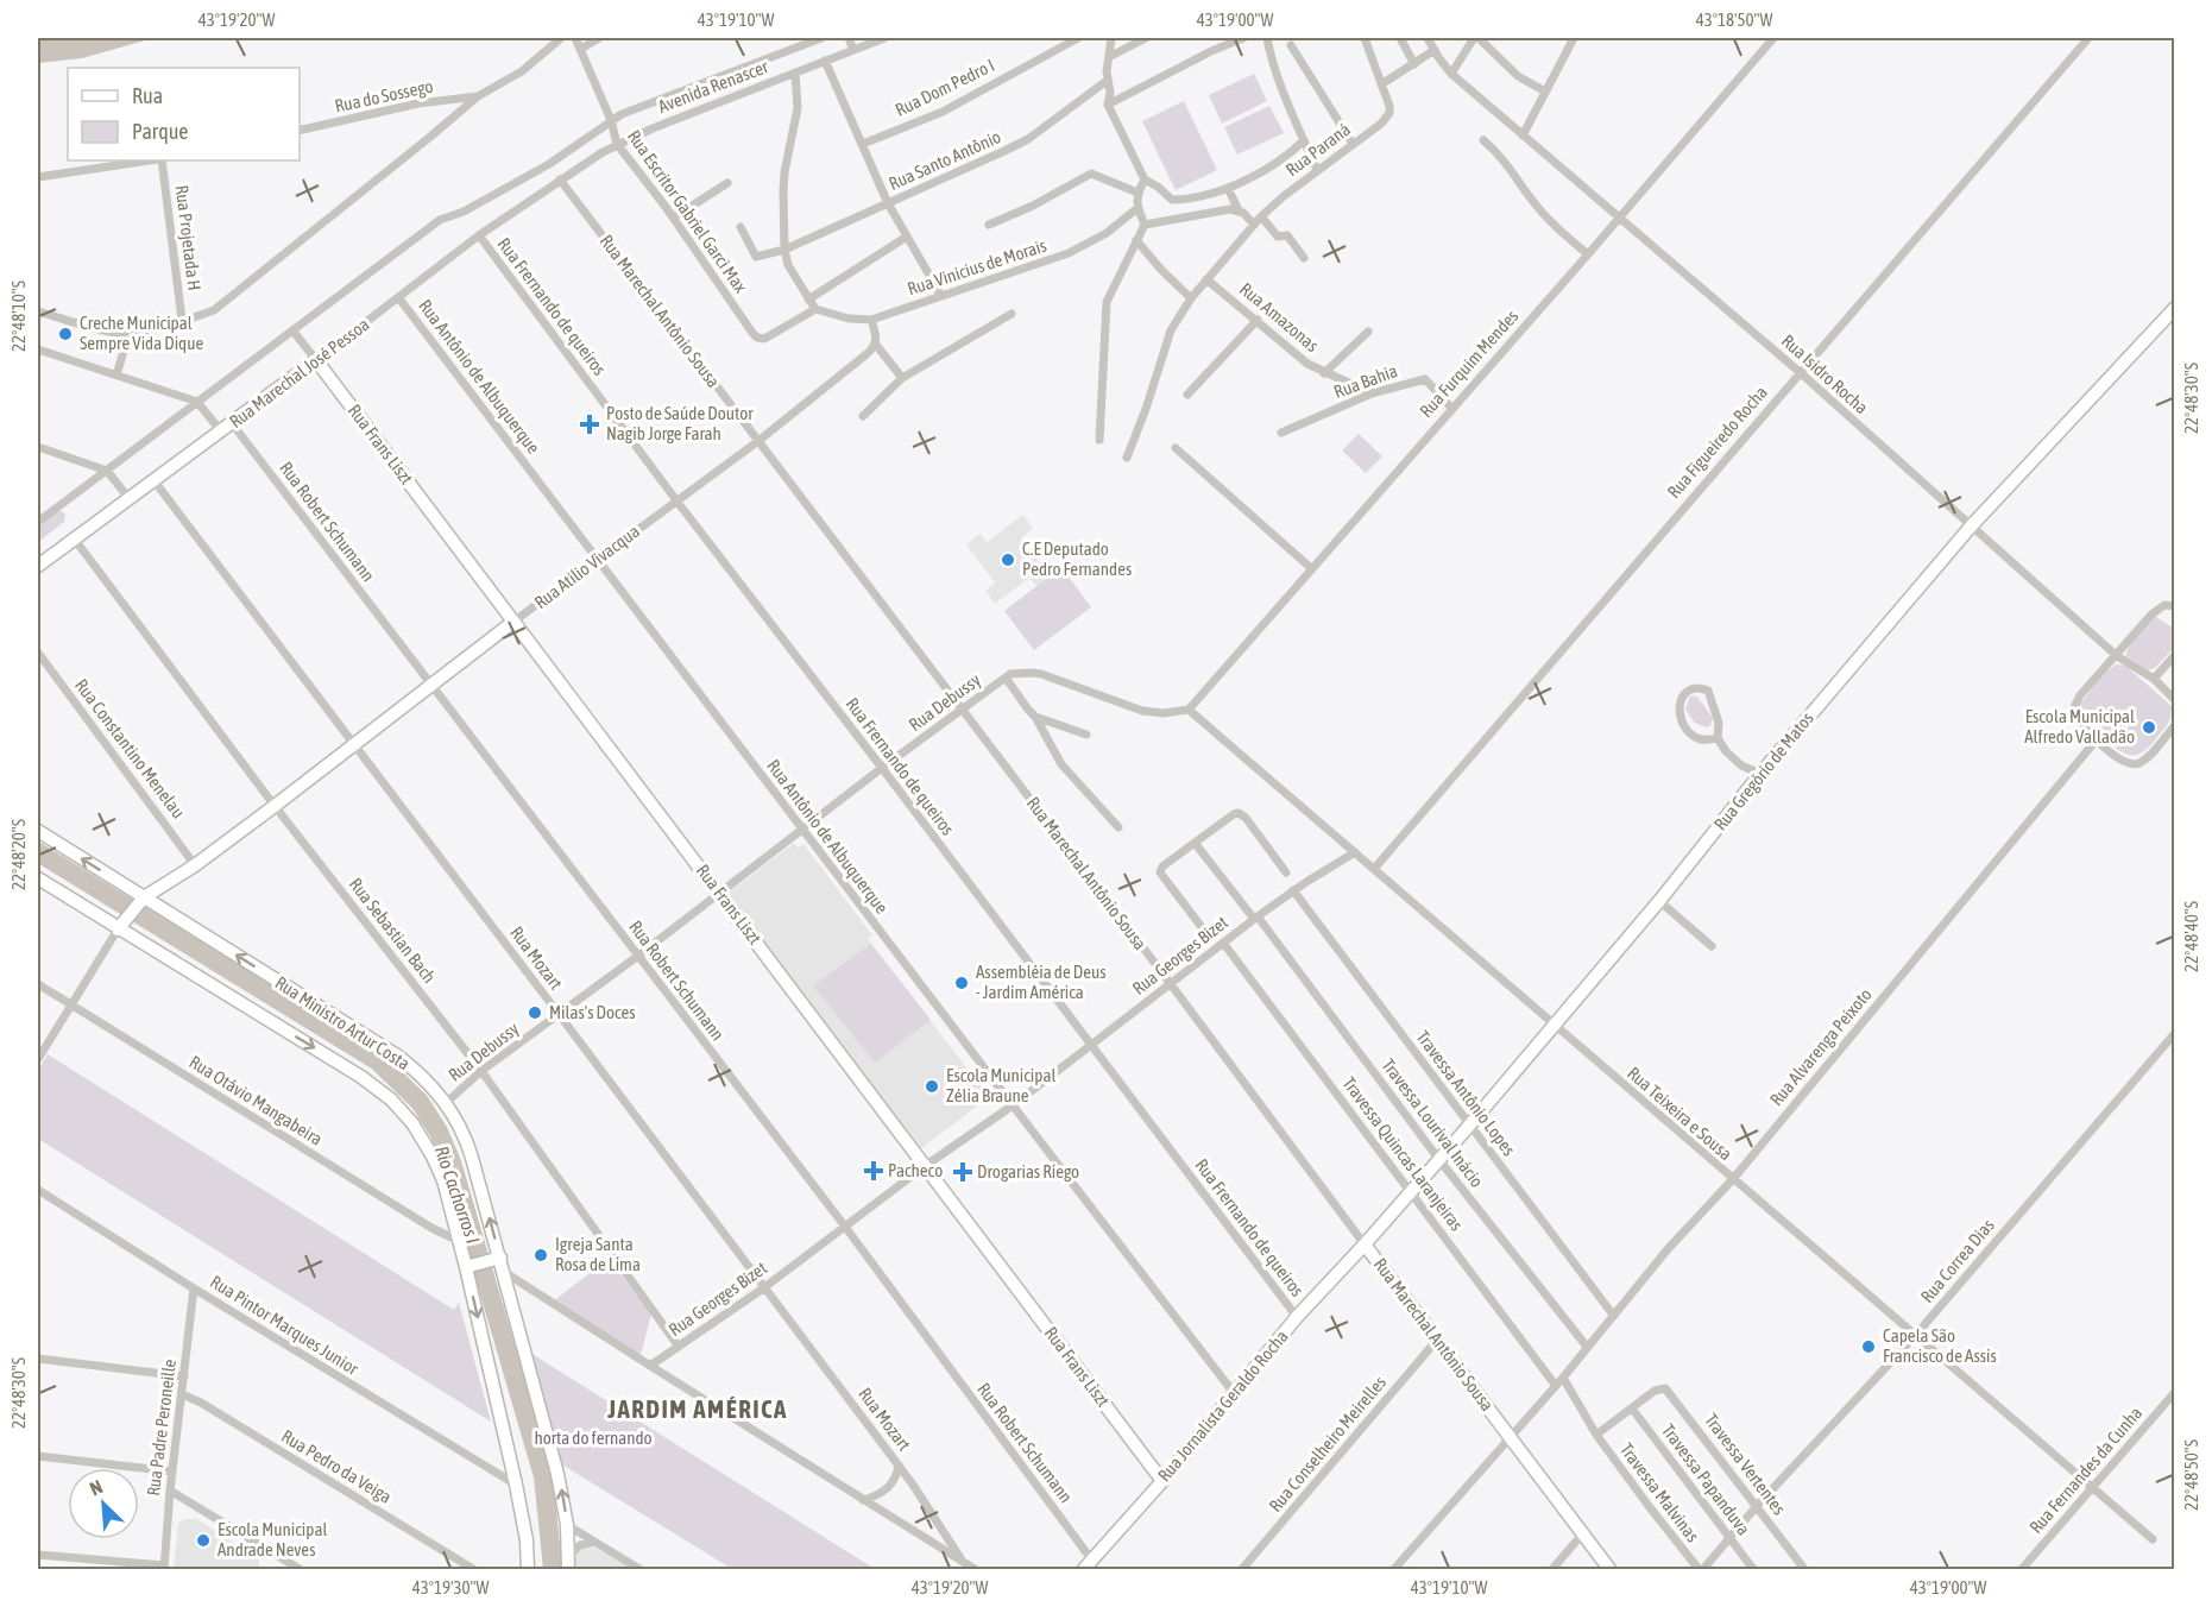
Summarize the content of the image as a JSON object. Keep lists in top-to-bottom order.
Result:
{
  "streets": {
    "street": [
      "Avenida Renascer",
      "Rua Dom Pedro I",
      "Rua do Sossego",
      "Rua Paraná",
      "Rua Santo Antônio",
      "Rua Escritor Gabriel Garci Max",
      "Rua Projetada H",
      "Rua Vinicius de Morais",
      "Rua Frernando de queiros",
      "Rua Marechal Antônio Sousa",
      "Rua Amazonas",
      "Rua Furquim Mendes",
      "Rua Marechal José Pessoa",
      "Rua Isidro Rocha",
      "Rua Antônio de Albuquerque",
      "Rua Bahia",
      "Rua Figueiredo Rocha",
      "Rua Frans Liszt",
      "Rua Robert Schumann",
      "Rua Atilio Vivacqua",
      "Rua Debussy",
      "Rua Constantino Menelau",
      "Rua Gregório de Matos",
      "Rua Sebastian Bach",
      "Rua Georges Bizet",
      "Rua Mozart",
      "Rua Ministro Artur Costa",
      "Rua Alvarenga Peixoto",
      "Travessa Antônio Lopes",
      "Rua Otávio Mangabeira",
      "Rua Teixeira e Sousa",
      "Travessa Lourival Inácio",
      "Travessa Quincas Laranjeiras",
      "Rua Correa Dias",
      "Rua Pintor Marques Junior",
      "Rua Jornalista Geraldo Rocha",
      "Rua Padre Peroneille",
      "Rua Conselheiro Meirelles",
      "Travessa Vertentes",
      "Rua Pedro da Veiga",
      "Rua Fernandes da Cunha",
      "Travessa Papanduva",
      "Travessa Malvinas"
    ]
  },
  "crossings": [
    ["Avenida Renascer", "Rua Escritor Gabriel Garci Max"],
    ["Avenida Renascer", "Rua Marechal Antônio Sousa"],
    ["Avenida Renascer", "Rua Marechal José Pessoa"],
    ["Rua Paraná", "Rua Amazonas"],
    ["Rua Escritor Gabriel Garci Max", "Rua Vinicius de Morais"],
    ["Rua Frernando de queiros", "Rua Marechal José Pessoa"],
    ["Rua Frernando de queiros", "Rua Atilio Vivacqua"],
    ["Rua Frernando de queiros", "Rua Debussy"],
    ["Rua Frernando de queiros", "Rua Georges Bizet"],
    ["Rua Frernando de queiros", "Rua Jornalista Geraldo Rocha"],
    ["Rua Marechal Antônio Sousa", "Rua Marechal José Pessoa"],
    ["Rua Marechal Antônio Sousa", "Rua Atilio Vivacqua"],
    ["Rua Marechal Antônio Sousa", "Rua Debussy"],
    ["Rua Marechal Antônio Sousa", "Rua Gregório de Matos"],
    ["Rua Marechal Antônio Sousa", "Rua Georges Bizet"],
    ["Rua Marechal Antônio Sousa", "Rua Alvarenga Peixoto"],
    ["Rua Marechal Antônio Sousa", "Rua Jornalista Geraldo Rocha"],
    ["Rua Marechal Antônio Sousa", "Rua Conselheiro Meirelles"],
    ["Rua Amazonas", "Rua Bahia"],
    ["Rua Furquim Mendes", "Rua Isidro Rocha"],
    ["Rua Furquim Mendes", "Rua Bahia"],
    ["Rua Furquim Mendes", "Rua Debussy"],
    ["Rua Furquim Mendes", "Rua Teixeira e Sousa"],
    ["Rua Marechal José Pessoa", "Rua Antônio de Albuquerque"],
    ["Rua Marechal José Pessoa", "Rua Frans Liszt"],
    ["Rua Marechal José Pessoa", "Rua Robert Schumann"],
    ["Rua Marechal José Pessoa", "Rua Sebastian Bach"],
    ["Rua Marechal José Pessoa", "Rua Mozart"],
    ["Rua Isidro Rocha", "Rua Figueiredo Rocha"],
    ["Rua Isidro Rocha", "Rua Gregório de Matos"],
    ["Rua Antônio de Albuquerque", "Rua Atilio Vivacqua"],
    ["Rua Antônio de Albuquerque", "Rua Debussy"],
    ["Rua Antônio de Albuquerque", "Rua Georges Bizet"],
    ["Rua Antônio de Albuquerque", "Rua Jornalista Geraldo Rocha"],
    ["Rua Figueiredo Rocha", "Rua Teixeira e Sousa"],
    ["Rua Frans Liszt", "Rua Atilio Vivacqua"],
    ["Rua Frans Liszt", "Rua Debussy"],
    ["Rua Frans Liszt", "Rua Georges Bizet"],
    ["Rua Frans Liszt", "Rua Jornalista Geraldo Rocha"],
    ["Rua Robert Schumann", "Rua Atilio Vivacqua"],
    ["Rua Robert Schumann", "Rua Debussy"],
    ["Rua Robert Schumann", "Rua Georges Bizet"],
    ["Rua Robert Schumann", "Rua Jornalista Geraldo Rocha"],
    ["Rua Atilio Vivacqua", "Rua Constantino Menelau"],
    ["Rua Atilio Vivacqua", "Rua Sebastian Bach"],
    ["Rua Atilio Vivacqua", "Rua Mozart"],
    ["Rua Atilio Vivacqua", "Rua Ministro Artur Costa"],
    ["Rua Debussy", "Rua Sebastian Bach"],
    ["Rua Debussy", "Rua Mozart"],
    ["Rua Debussy", "Rua Ministro Artur Costa"],
    ["Rua Debussy", "Rua Teixeira e Sousa"],
    ["Rua Gregório de Matos", "Travessa Antônio Lopes"],
    ["Rua Gregório de Matos", "Rua Teixeira e Sousa"],
    ["Rua Gregório de Matos", "Travessa Lourival Inácio"],
    ["Rua Gregório de Matos", "Travessa Quincas Laranjeiras"],
    ["Rua Gregório de Matos", "Rua Jornalista Geraldo Rocha"],
    ["Rua Sebastian Bach", "Rua Georges Bizet"],
    ["Rua Georges Bizet", "Rua Mozart"],
    ["Rua Georges Bizet", "Travessa Antônio Lopes"],
    ["Rua Georges Bizet", "Rua Teixeira e Sousa"],
    ["Rua Georges Bizet", "Travessa Lourival Inácio"],
    ["Rua Georges Bizet", "Travessa Quincas Laranjeiras"],
    ["Rua Ministro Artur Costa", "Rua Otávio Mangabeira"],
    ["Rua Ministro Artur Costa", "Rua Pintor Marques Junior"],
    ["Rua Alvarenga Peixoto", "Travessa Antônio Lopes"],
    ["Rua Alvarenga Peixoto", "Rua Teixeira e Sousa"],
    ["Rua Alvarenga Peixoto", "Travessa Lourival Inácio"],
    ["Rua Alvarenga Peixoto", "Travessa Quincas Laranjeiras"],
    ["Rua Alvarenga Peixoto", "Travessa Malvinas"],
    ["Rua Teixeira e Sousa", "Rua Correa Dias"],
    ["Rua Teixeira e Sousa", "Rua Fernandes da Cunha"],
    ["Rua Correa Dias", "Travessa Vertentes"],
    ["Rua Correa Dias", "Travessa Papanduva"],
    ["Rua Correa Dias", "Travessa Malvinas"],
    ["Rua Pintor Marques Junior", "Rua Padre Peroneille"],
    ["Rua Padre Peroneille", "Rua Pedro da Veiga"],
    ["Travessa Vertentes", "Travessa Papanduva"]
  ],
  "districts": ["JARDIM AMÉRICA"],
  "water": ["Rio Cachorros I"],
  "parks": ["horta do fernando"],
  "places": {
    "other": [
      "Creche Municipal Sempre Vida Dique",
      "C.E Deputado Pedro Fernandes",
      "Escola Municipal Alfredo Valladão",
      "Assembléia de Deus - Jardim América",
      "Milas's Doces",
      "Escola Municipal Zélia Braune",
      "Igreja Santa Rosa de Lima",
      "Capela São Francisco de Assis",
      "Escola Municipal Andrade Neves"
    ],
    "health": ["Posto de Saúde Doutor Nagib Jorge Farah", "Pacheco", "Drogarias Riego"]
  },
  "legend": ["Rua", "Parque"],
  "north": "top left",
  "coordinates": [
    "43°19'20\"W",
    "43°19'10\"W",
    "43°19'00\"W",
    "43°18'50\"W",
    "22°48'10\"S",
    "22°48'30\"S",
    "22°48'20\"S",
    "22°48'40\"S",
    "22°48'50\"S",
    "43°19'30\"W"
  ]
}
